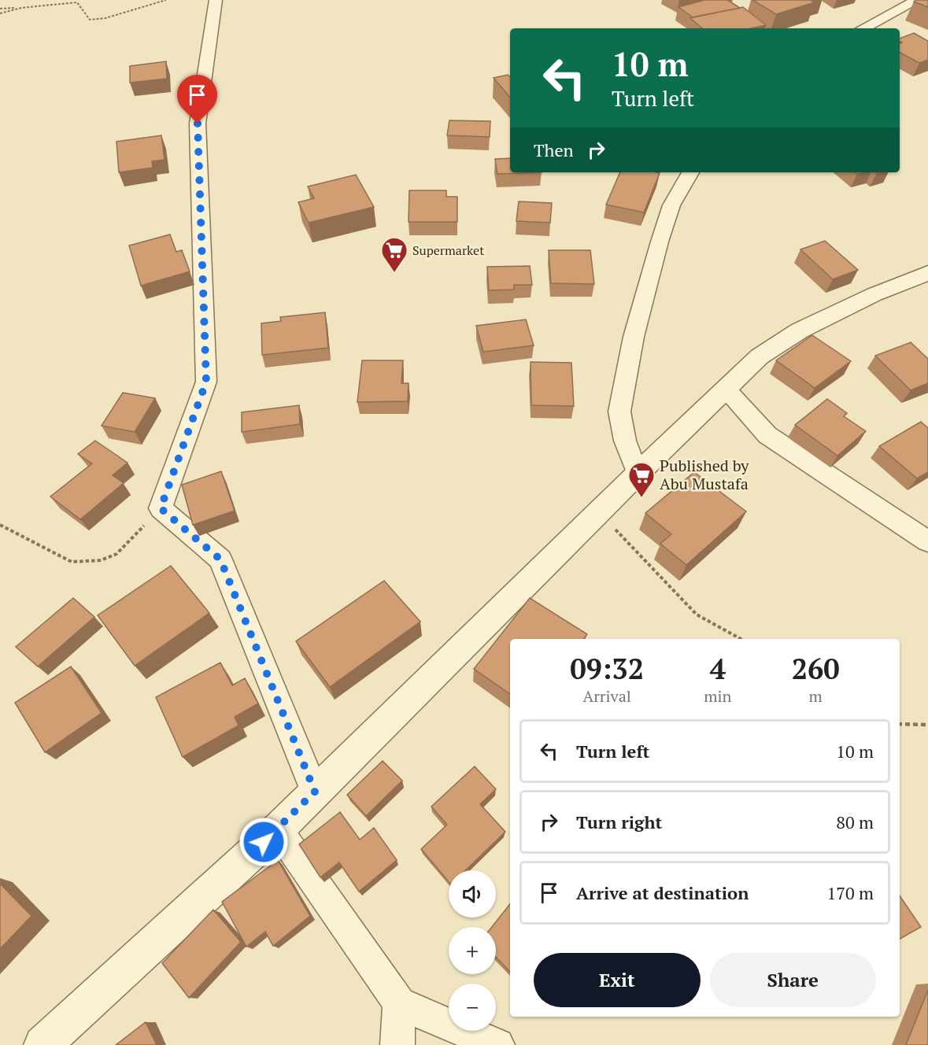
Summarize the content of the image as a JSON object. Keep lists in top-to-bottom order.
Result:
{
  "places": {
    "supermarket": ["Supermarket", "Published by Abu Mustafa"]
  },
  "page": {
    "turn": ["10 m", "Turn left"],
    "then": "Then",
    "eta": [
      "09:32",
      "Arrival",
      "4",
      "min",
      "260",
      "m"
    ],
    "list": [
      {
        "name": "Turn left",
        "value": "10 m"
      },
      {
        "name": "Turn right",
        "value": "80 m"
      },
      {
        "name": "Arrive at destination",
        "value": "170 m"
      }
    ],
    "map_buttons": ["+", "−"],
    "buttons": ["Exit", "Share"]
  }
}
